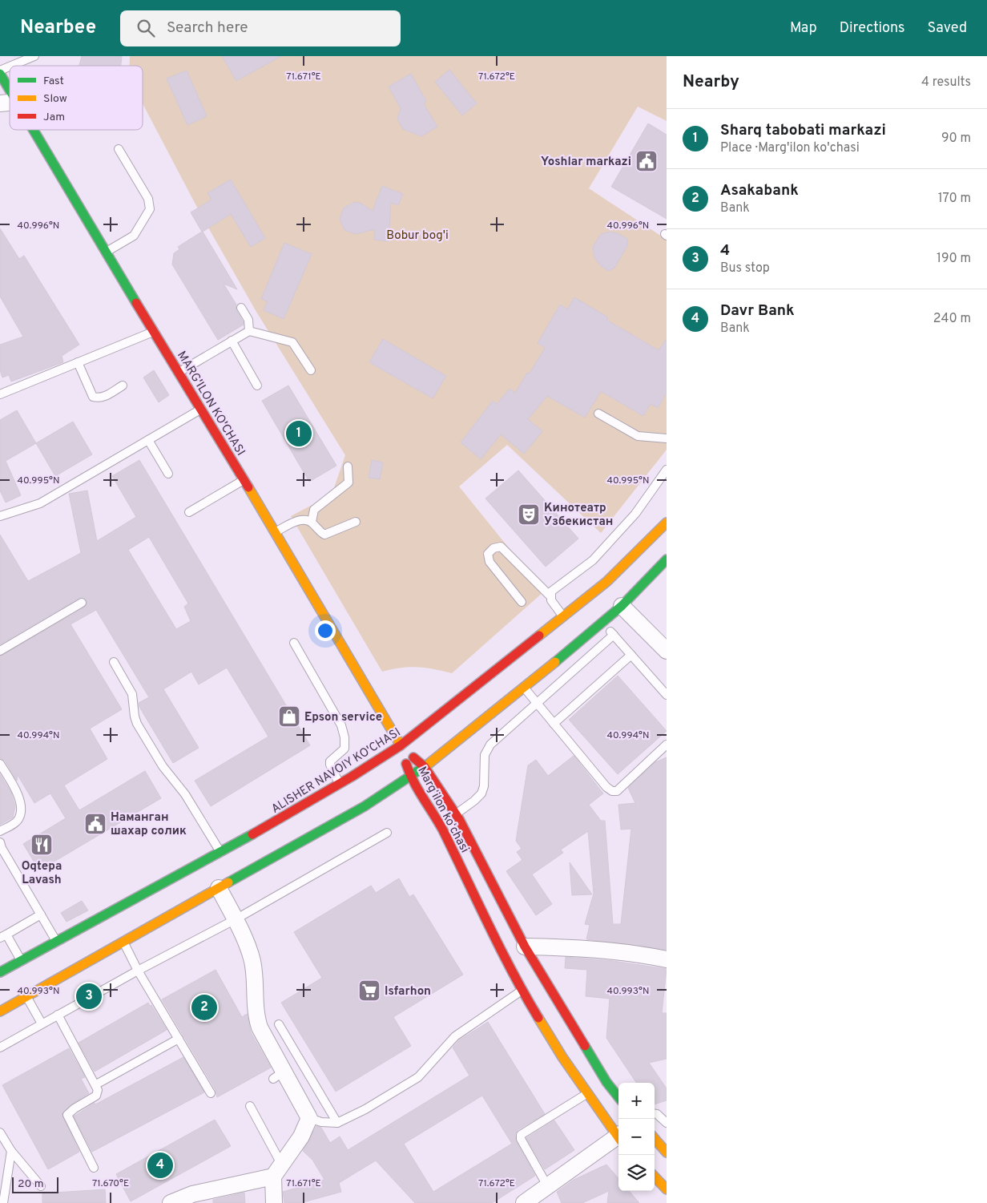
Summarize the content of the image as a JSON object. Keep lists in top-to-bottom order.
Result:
{
  "streets": {
    "main road": ["MARG'ILON KO'CHASI", "ALISHER NAVOIY KO'CHASI", "Margʻilon koʻchasi"]
  },
  "crossings": [
    ["MARG'ILON KO'CHASI", "ALISHER NAVOIY KO'CHASI"],
    ["MARG'ILON KO'CHASI", "Margʻilon koʻchasi"],
    ["ALISHER NAVOIY KO'CHASI", "Margʻilon koʻchasi"]
  ],
  "parks": ["Bobur bog'i"],
  "places": {
    "public building": ["Yoshlar markazi", "Наманган шахар солик"],
    "theatre": ["Кинотеатр Узбекистан"],
    "shop": ["Epson service"],
    "restaurant": ["Oqtepa Lavash"],
    "supermarket": ["Isfarhon"]
  },
  "legend": ["Fast", "Slow", "Jam"],
  "scale_bar": "20 m",
  "page": {
    "header": "Nearbee",
    "search": "Search here",
    "nav": ["Map", "Directions", "Saved"],
    "heading": ["Nearby", "4 results"],
    "list": [
      {
        "mark": "1",
        "name": "Sharq tabobati markazi",
        "note": "Place · Marg'ilon ko'chasi",
        "value": "90 m"
      },
      {
        "mark": "2",
        "name": "Asakabank",
        "note": "Bank",
        "value": "170 m"
      },
      {
        "mark": "3",
        "name": "4",
        "note": "Bus stop",
        "value": "190 m"
      },
      {
        "mark": "4",
        "name": "Davr Bank",
        "note": "Bank",
        "value": "240 m"
      }
    ],
    "pins": [
      "1",
      "3",
      "2",
      "4"
    ],
    "map_buttons": ["+", "−"],
    "scale": "20 m"
  },
  "coordinates": [
    "71.671°E",
    "71.672°E",
    "40.996°N",
    "40.995°N",
    "40.994°N",
    "40.993°N",
    "71.670°E"
  ]
}
